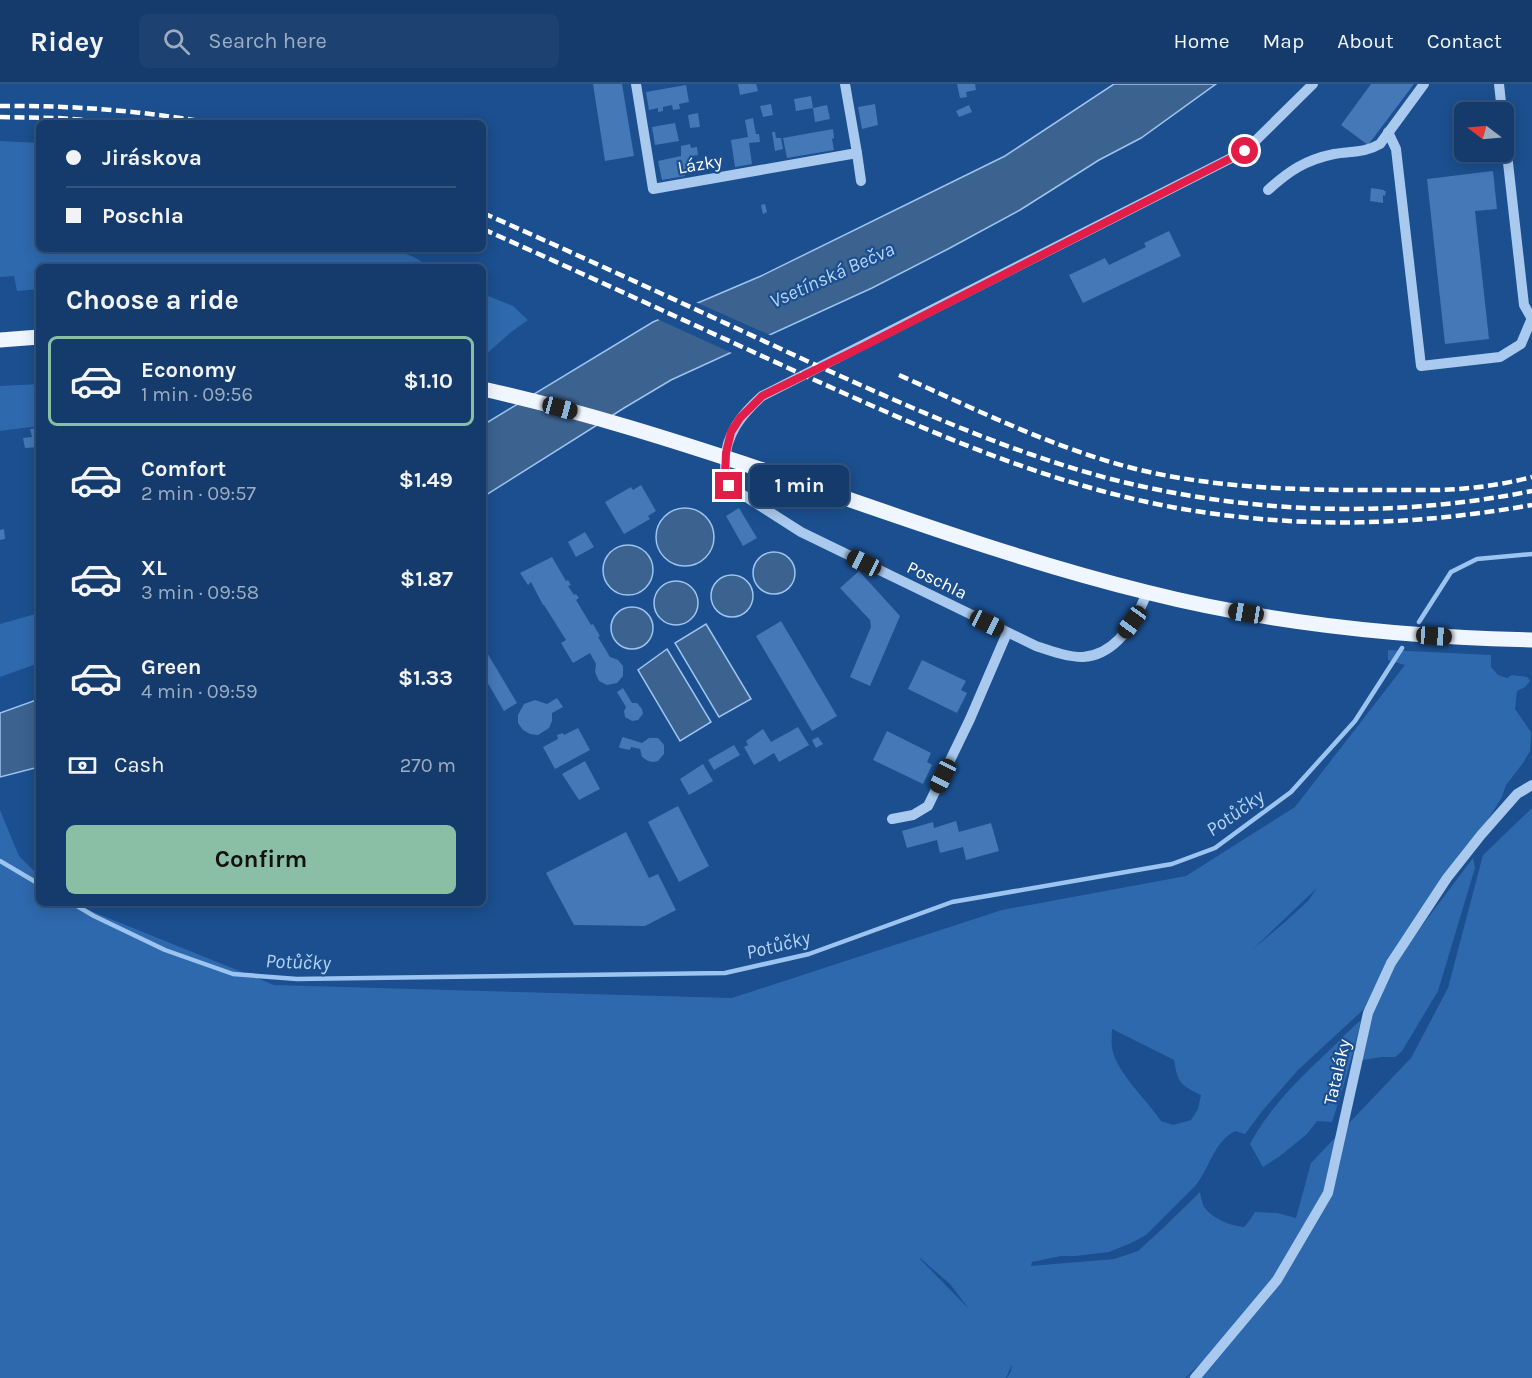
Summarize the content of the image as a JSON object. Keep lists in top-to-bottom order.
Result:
{
  "streets": {
    "street": ["Lázky", "Poschla", "Tataláky"]
  },
  "water": ["Vsetínská Bečva", "Potůčky"],
  "north": "left",
  "page": {
    "header": "Ridey",
    "search": "Search here",
    "nav": [
      "Home",
      "Map",
      "About",
      "Contact"
    ],
    "banner": ["Jiráskova", "Poschla"],
    "heading": "Choose a ride",
    "list": [
      {
        "name": "Economy",
        "note": "1 min · 09:56",
        "value": "$1.10"
      },
      {
        "name": "Comfort",
        "note": "2 min · 09:57",
        "value": "$1.49"
      },
      {
        "name": "XL",
        "note": "3 min · 09:58",
        "value": "$1.87"
      },
      {
        "name": "Green",
        "note": "4 min · 09:59",
        "value": "$1.33"
      }
    ],
    "bubble": "1 min",
    "pay": ["Cash", "270 m"],
    "buttons": "Confirm"
  }
}
